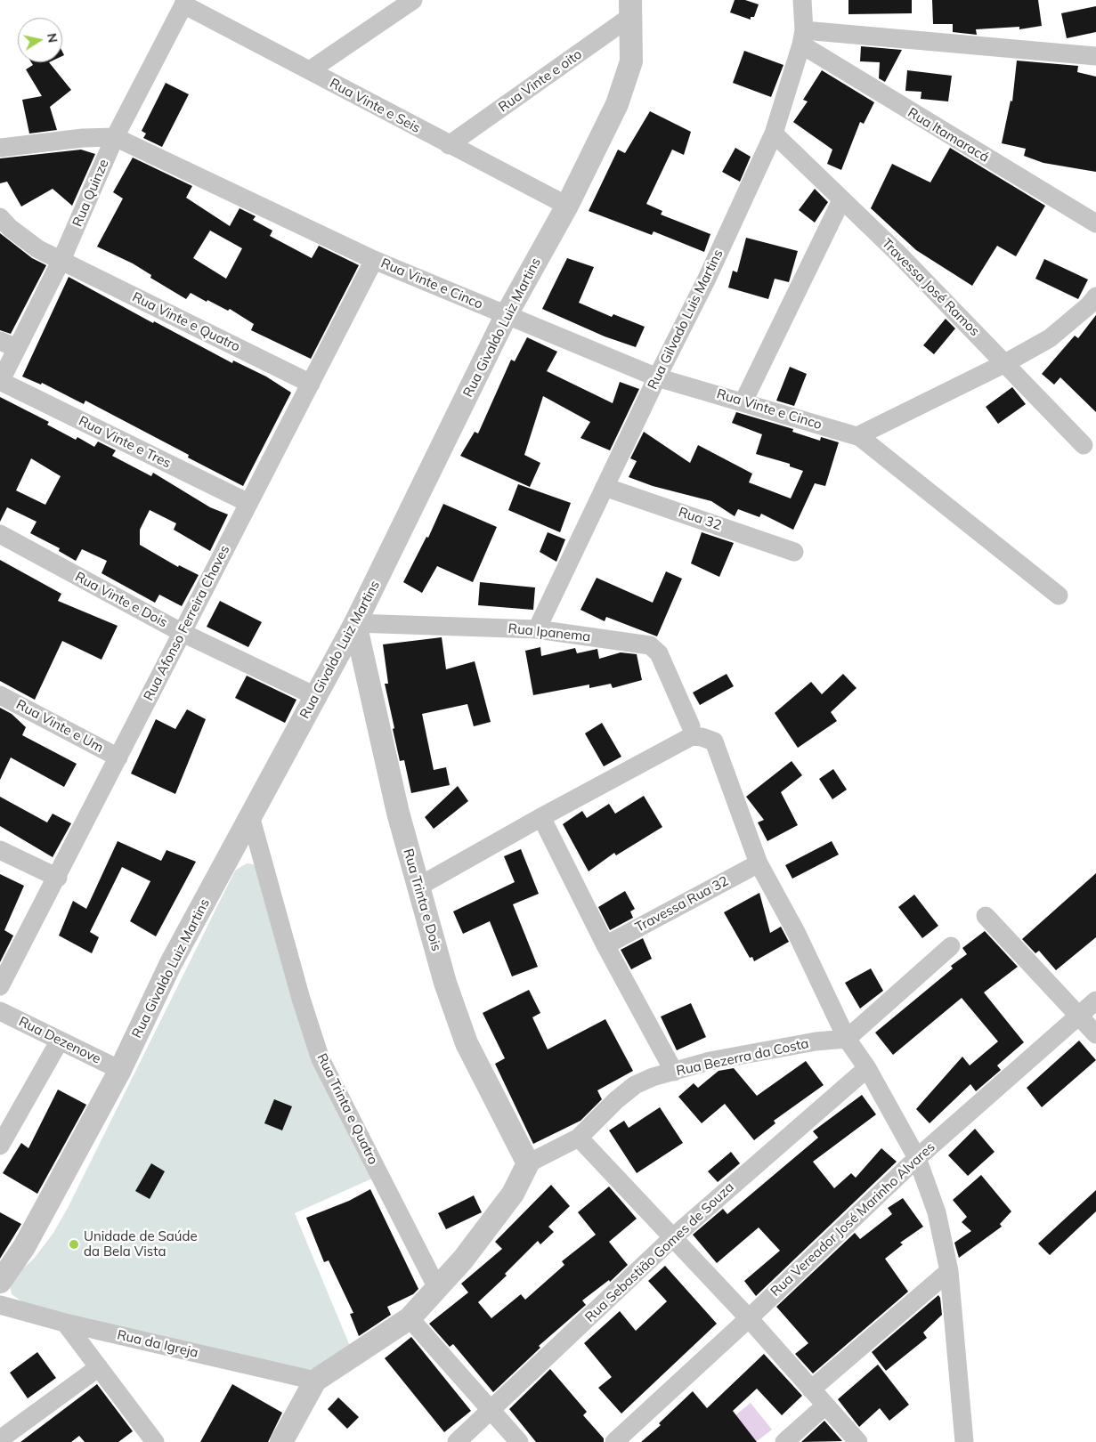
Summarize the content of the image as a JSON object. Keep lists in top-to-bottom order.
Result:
{
  "streets": {
    "street": [
      "Rua Vinte e oito",
      "Rua Vinte e Seis",
      "Rua Itamaracá",
      "Rua Quinze",
      "Rua Vinte e Cinco",
      "Travessa José Ramos",
      "Rua Gilvado Luis Martins",
      "Rua Vinte e Quatro",
      "Rua Givaldo Luiz Martins",
      "Rua Vinte e Tres",
      "Rua 32",
      "Rua Vinte e Dois",
      "Rua Afonso Ferreira Chaves",
      "Rua Ipanema",
      "Rua Vinte e Um",
      "Rua Trinta e Dois",
      "Travessa Rua 32",
      "Rua Dezenove",
      "Rua Bezerra da Costa",
      "Rua Trinta e Quatro",
      "Rua Vereador José Marinho Alvares",
      "Rua Sebastião Gomes de Souza",
      "Rua da Igreja"
    ]
  },
  "crossings": [
    ["Rua Vinte e oito", "Rua Vinte e Seis"],
    ["Rua Vinte e oito", "Rua Givaldo Luiz Martins"],
    ["Rua Vinte e Seis", "Rua Quinze"],
    ["Rua Vinte e Seis", "Rua Givaldo Luiz Martins"],
    ["Rua Itamaracá", "Rua Gilvado Luis Martins"],
    ["Rua Quinze", "Rua Vinte e Cinco"],
    ["Rua Quinze", "Rua Vinte e Quatro"],
    ["Rua Quinze", "Rua Vinte e Tres"],
    ["Rua Vinte e Cinco", "Rua Gilvado Luis Martins"],
    ["Rua Vinte e Cinco", "Rua Givaldo Luiz Martins"],
    ["Rua Vinte e Cinco", "Rua Afonso Ferreira Chaves"],
    ["Travessa José Ramos", "Rua Gilvado Luis Martins"],
    ["Rua Gilvado Luis Martins", "Rua 32"],
    ["Rua Gilvado Luis Martins", "Rua Ipanema"],
    ["Rua Vinte e Quatro", "Rua Afonso Ferreira Chaves"],
    ["Rua Givaldo Luiz Martins", "Rua Vinte e Dois"],
    ["Rua Givaldo Luiz Martins", "Rua Ipanema"],
    ["Rua Givaldo Luiz Martins", "Rua Trinta e Dois"],
    ["Rua Givaldo Luiz Martins", "Rua Dezenove"],
    ["Rua Givaldo Luiz Martins", "Rua Trinta e Quatro"],
    ["Rua Vinte e Tres", "Rua Afonso Ferreira Chaves"],
    ["Rua Vinte e Dois", "Rua Afonso Ferreira Chaves"],
    ["Rua Afonso Ferreira Chaves", "Rua Vinte e Um"],
    ["Rua Ipanema", "Rua Trinta e Dois"],
    ["Rua Trinta e Dois", "Rua Bezerra da Costa"]
  ],
  "places": ["Unidade de Saúde da Bela Vista"],
  "north": "right"
}
